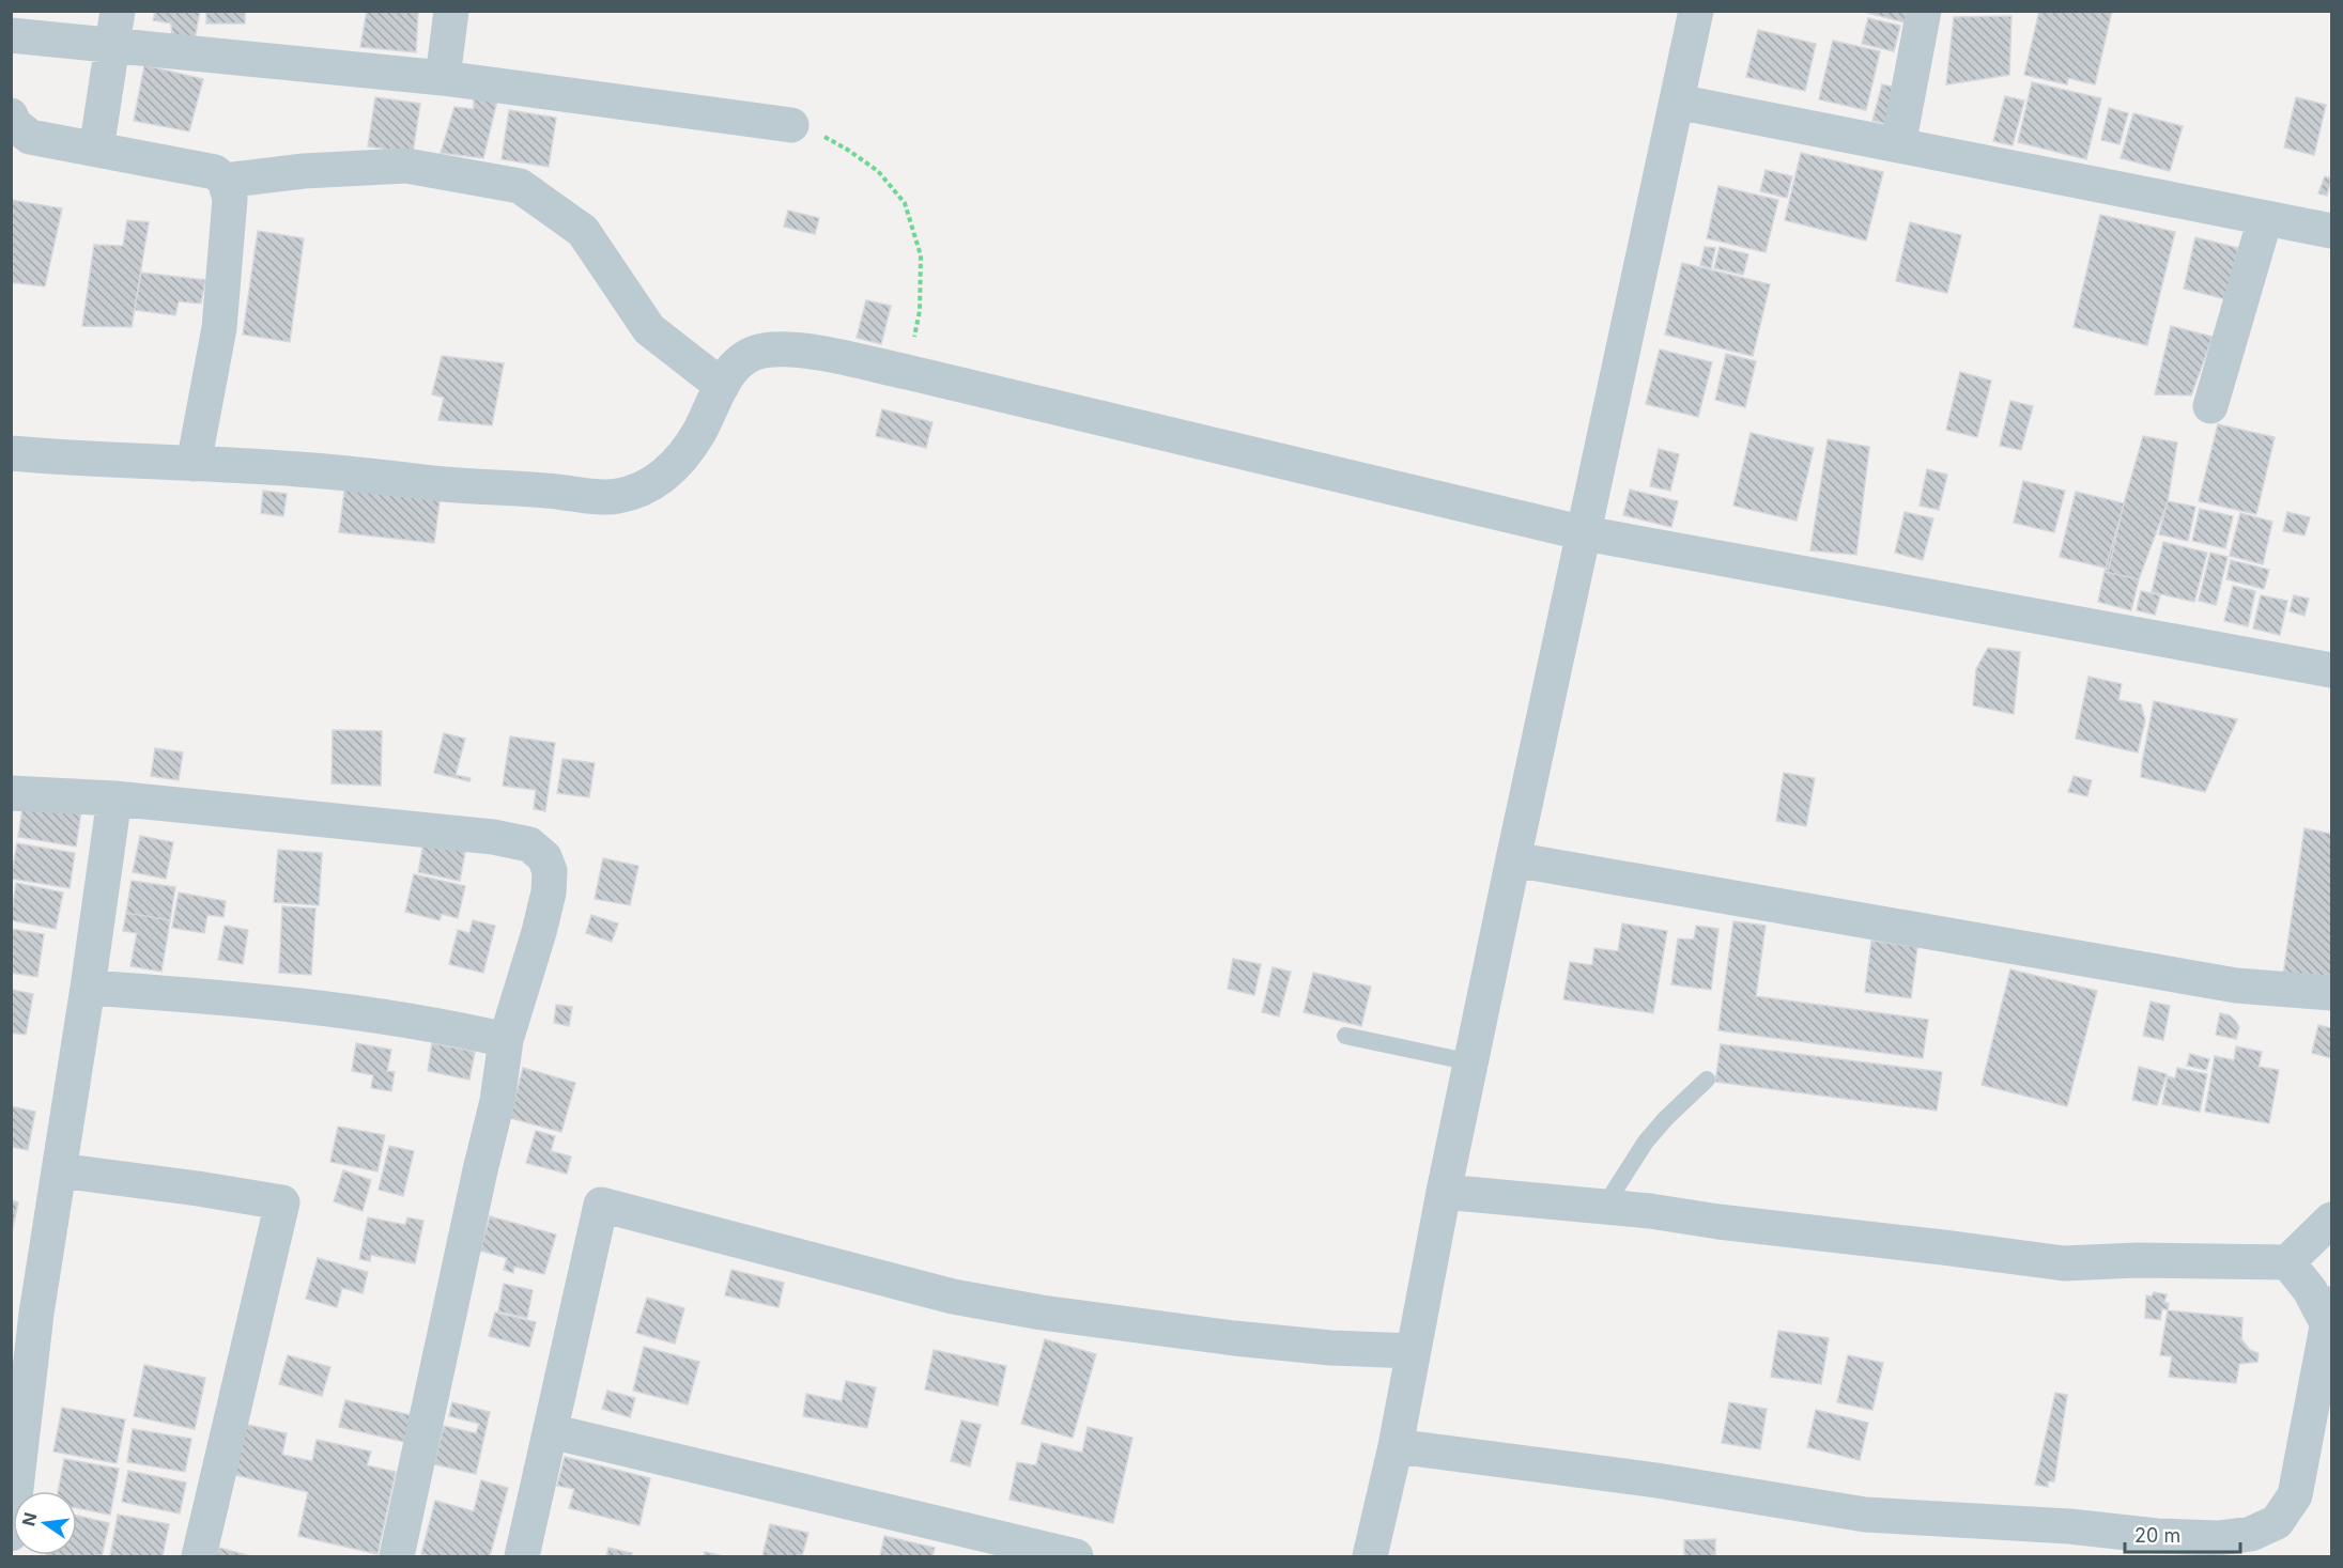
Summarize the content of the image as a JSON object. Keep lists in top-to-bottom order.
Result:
{
  "scale_bar": "20 m",
  "north": "left"
}
